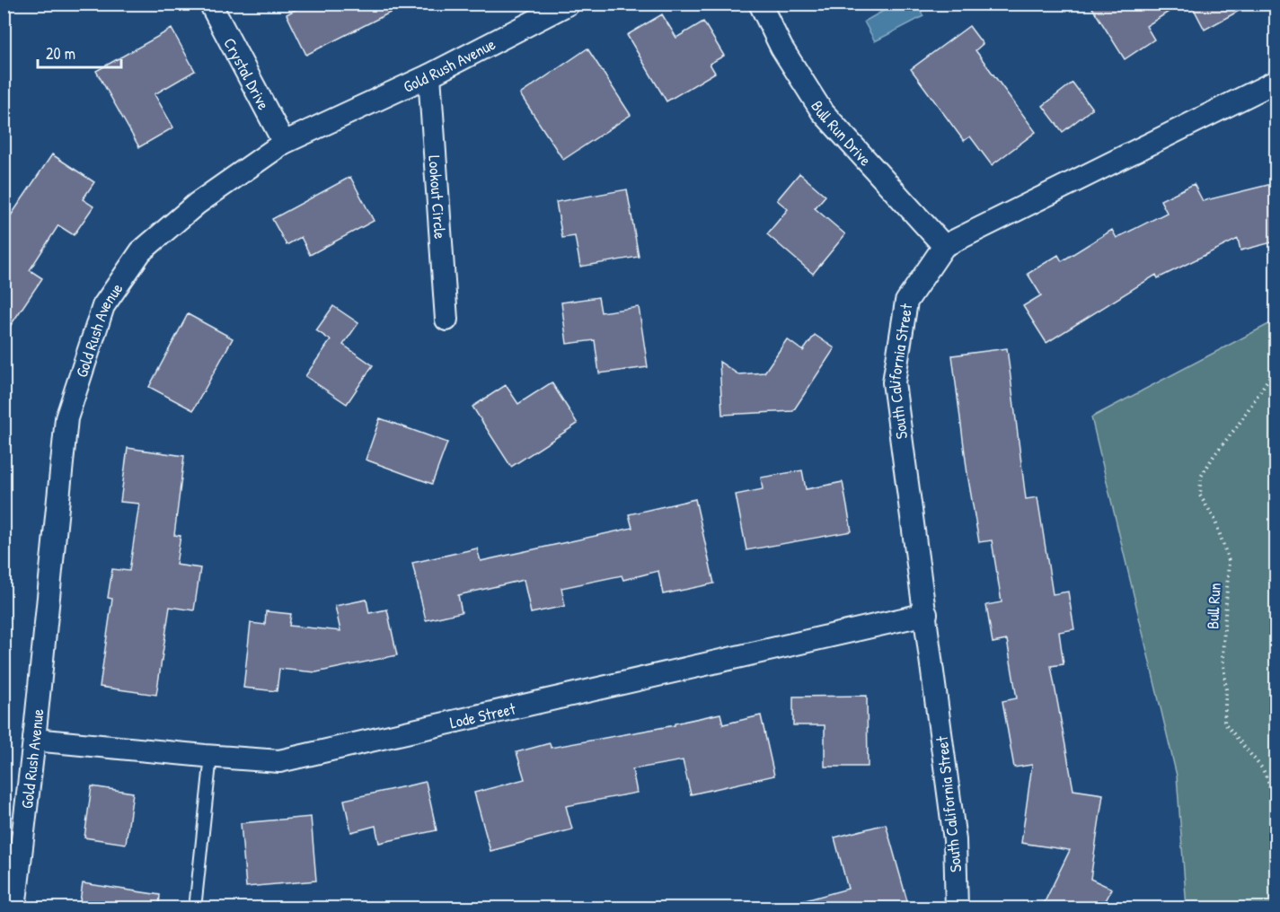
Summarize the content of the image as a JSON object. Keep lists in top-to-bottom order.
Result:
{
  "streets": {
    "street": [
      "Gold Rush Avenue",
      "Crystal Drive",
      "Bull Run Drive",
      "Lookout Circle",
      "South California Street",
      "Lode Street"
    ],
    "path": ["Bull Run"]
  },
  "crossings": [
    ["Gold Rush Avenue", "Crystal Drive"],
    ["Gold Rush Avenue", "Lookout Circle"],
    ["Gold Rush Avenue", "Lode Street"],
    ["Bull Run Drive", "South California Street"],
    ["South California Street", "Lode Street"]
  ],
  "scale_bar": "20 m"
}
